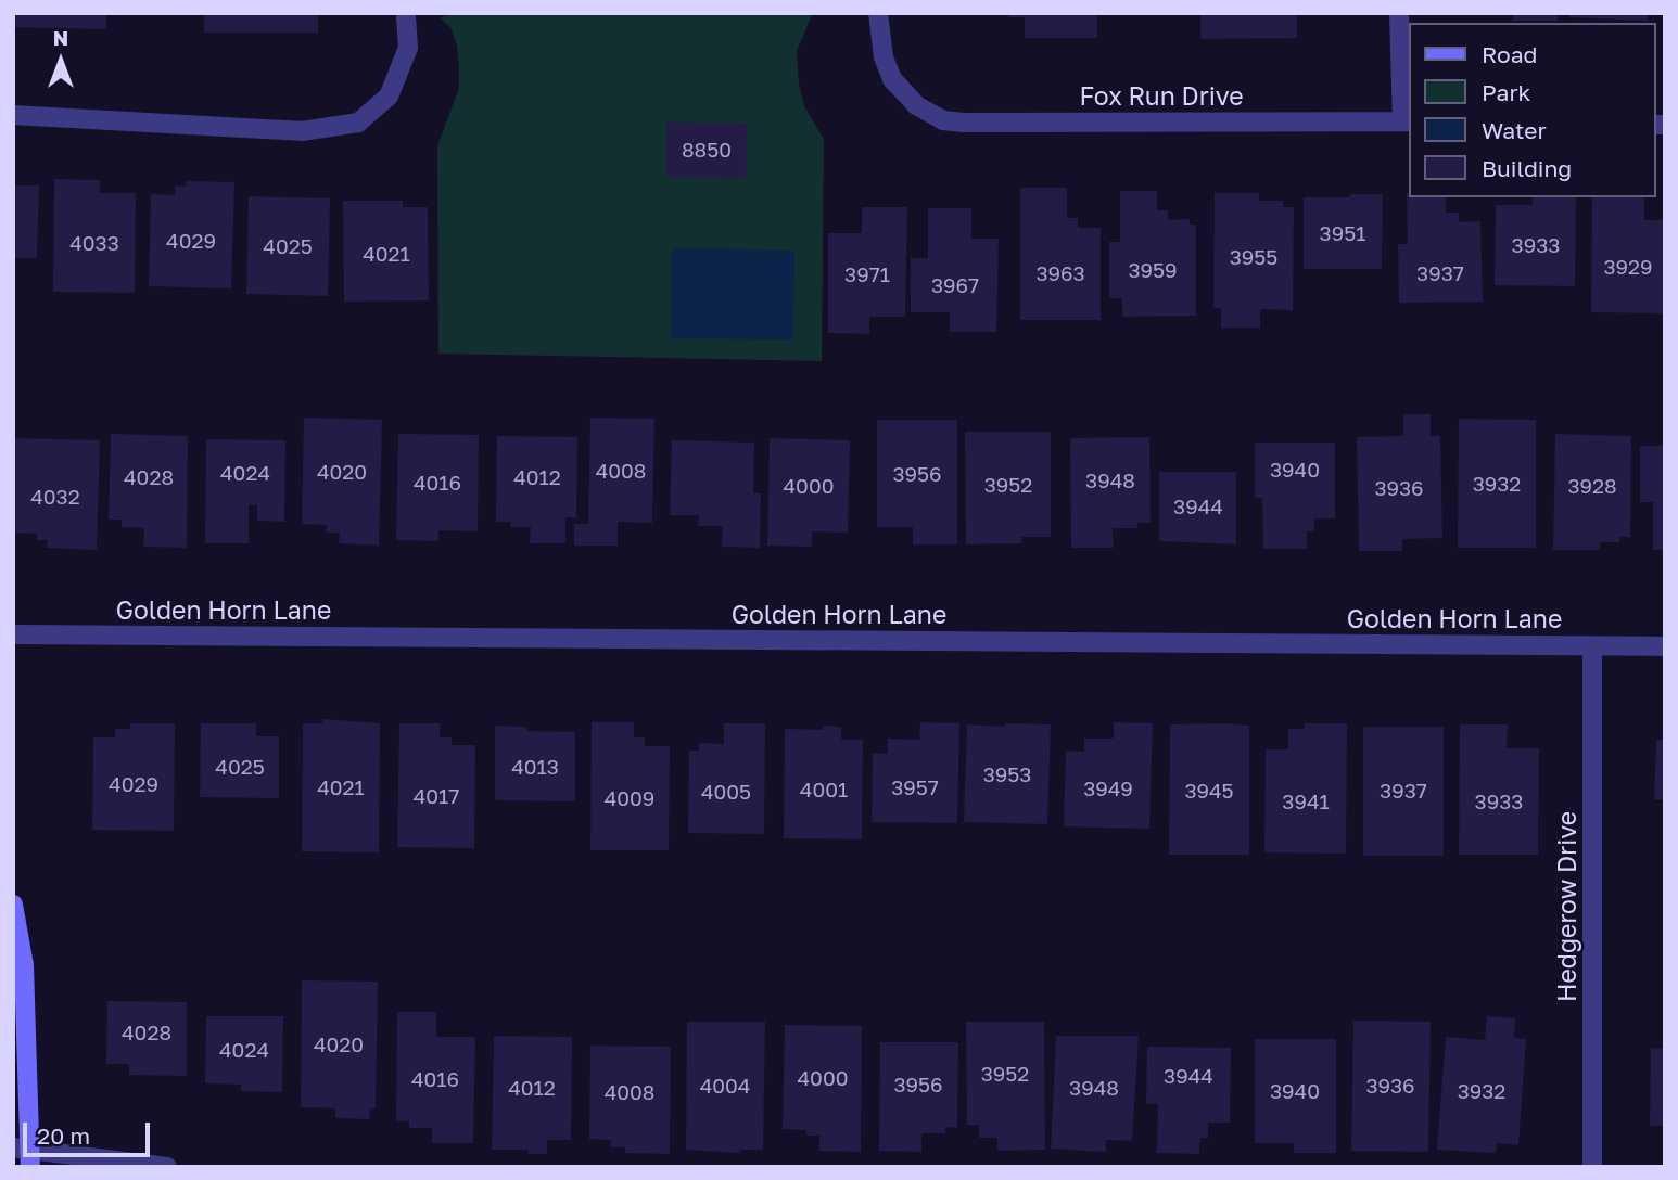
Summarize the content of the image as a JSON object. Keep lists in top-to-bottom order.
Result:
{
  "streets": {
    "street": ["Fox Run Drive", "Golden Horn Lane", "Hedgerow Drive"]
  },
  "crossings": [
    ["Golden Horn Lane", "Hedgerow Drive"]
  ],
  "house_numbers": [
    "8850",
    "3951",
    "4029",
    "4033",
    "3933",
    "4025",
    "4021",
    "3955",
    "3929",
    "3959",
    "3963",
    "3937",
    "3971",
    "3967",
    "3940",
    "4008",
    "4020",
    "4024",
    "3956",
    "4028",
    "4012",
    "3948",
    "4016",
    "3932",
    "3952",
    "4000",
    "3928",
    "3936",
    "4032",
    "3944",
    "4025",
    "4013",
    "3953",
    "4029",
    "4021",
    "3957",
    "3949",
    "4001",
    "3945",
    "3937",
    "4005",
    "4017",
    "4009",
    "3941",
    "3933",
    "4028",
    "4020",
    "4024",
    "3952",
    "3944",
    "4000",
    "4016",
    "3956",
    "4004",
    "3936",
    "4012",
    "3948",
    "3940",
    "3932",
    "4008"
  ],
  "legend": [
    "Road",
    "Park",
    "Water",
    "Building"
  ],
  "scale_bar": "20 m",
  "north": "top"
}
